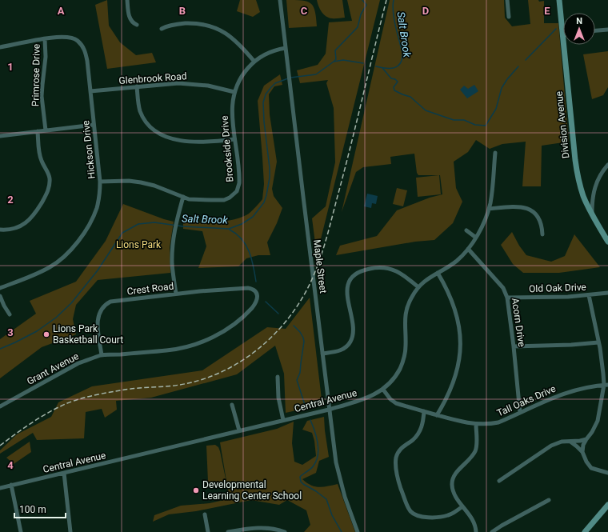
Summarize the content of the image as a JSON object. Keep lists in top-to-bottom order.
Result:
{
  "streets": {
    "street": [
      "Primrose Drive",
      "Glenbrook Road",
      "Division Avenue",
      "Brookside Drive",
      "Hickson Drive",
      "Maple Street",
      "Old Oak Drive",
      "Crest Road",
      "Acorn Drive",
      "Grant Avenue",
      "Central Avenue",
      "Tall Oaks Drive"
    ]
  },
  "crossings": [
    ["Primrose Drive", "Hickson Drive"],
    ["Glenbrook Road", "Brookside Drive"],
    ["Glenbrook Road", "Hickson Drive"],
    ["Brookside Drive", "Hickson Drive"],
    ["Brookside Drive", "Maple Street"],
    ["Maple Street", "Central Avenue"],
    ["Old Oak Drive", "Acorn Drive"],
    ["Crest Road", "Grant Avenue"],
    ["Acorn Drive", "Central Avenue"],
    ["Acorn Drive", "Tall Oaks Drive"],
    ["Central Avenue", "Tall Oaks Drive"]
  ],
  "water": ["Salt Brook"],
  "parks": ["Lions Park"],
  "places": ["Lions Park Basketball Court", "Developmental Learning Center School"],
  "scale_bar": "100 m",
  "north": "top",
  "grid": {
    "columns": [
      "A",
      "B",
      "C",
      "D",
      "E"
    ],
    "rows": [
      "1",
      "2",
      "3",
      "4"
    ]
  }
}
